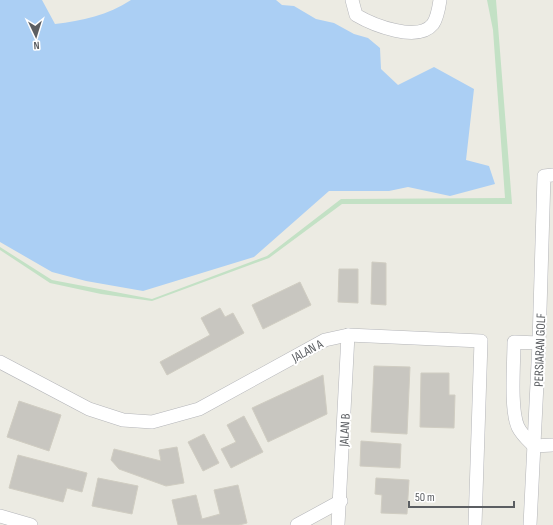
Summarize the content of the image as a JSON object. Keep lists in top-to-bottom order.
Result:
{
  "streets": {
    "street": ["JALAN A", "PERSIARAN GOLF", "JALAN B"]
  },
  "crossings": [
    ["JALAN A", "JALAN B"]
  ],
  "scale_bar": "50 m",
  "north": "bottom"
}
